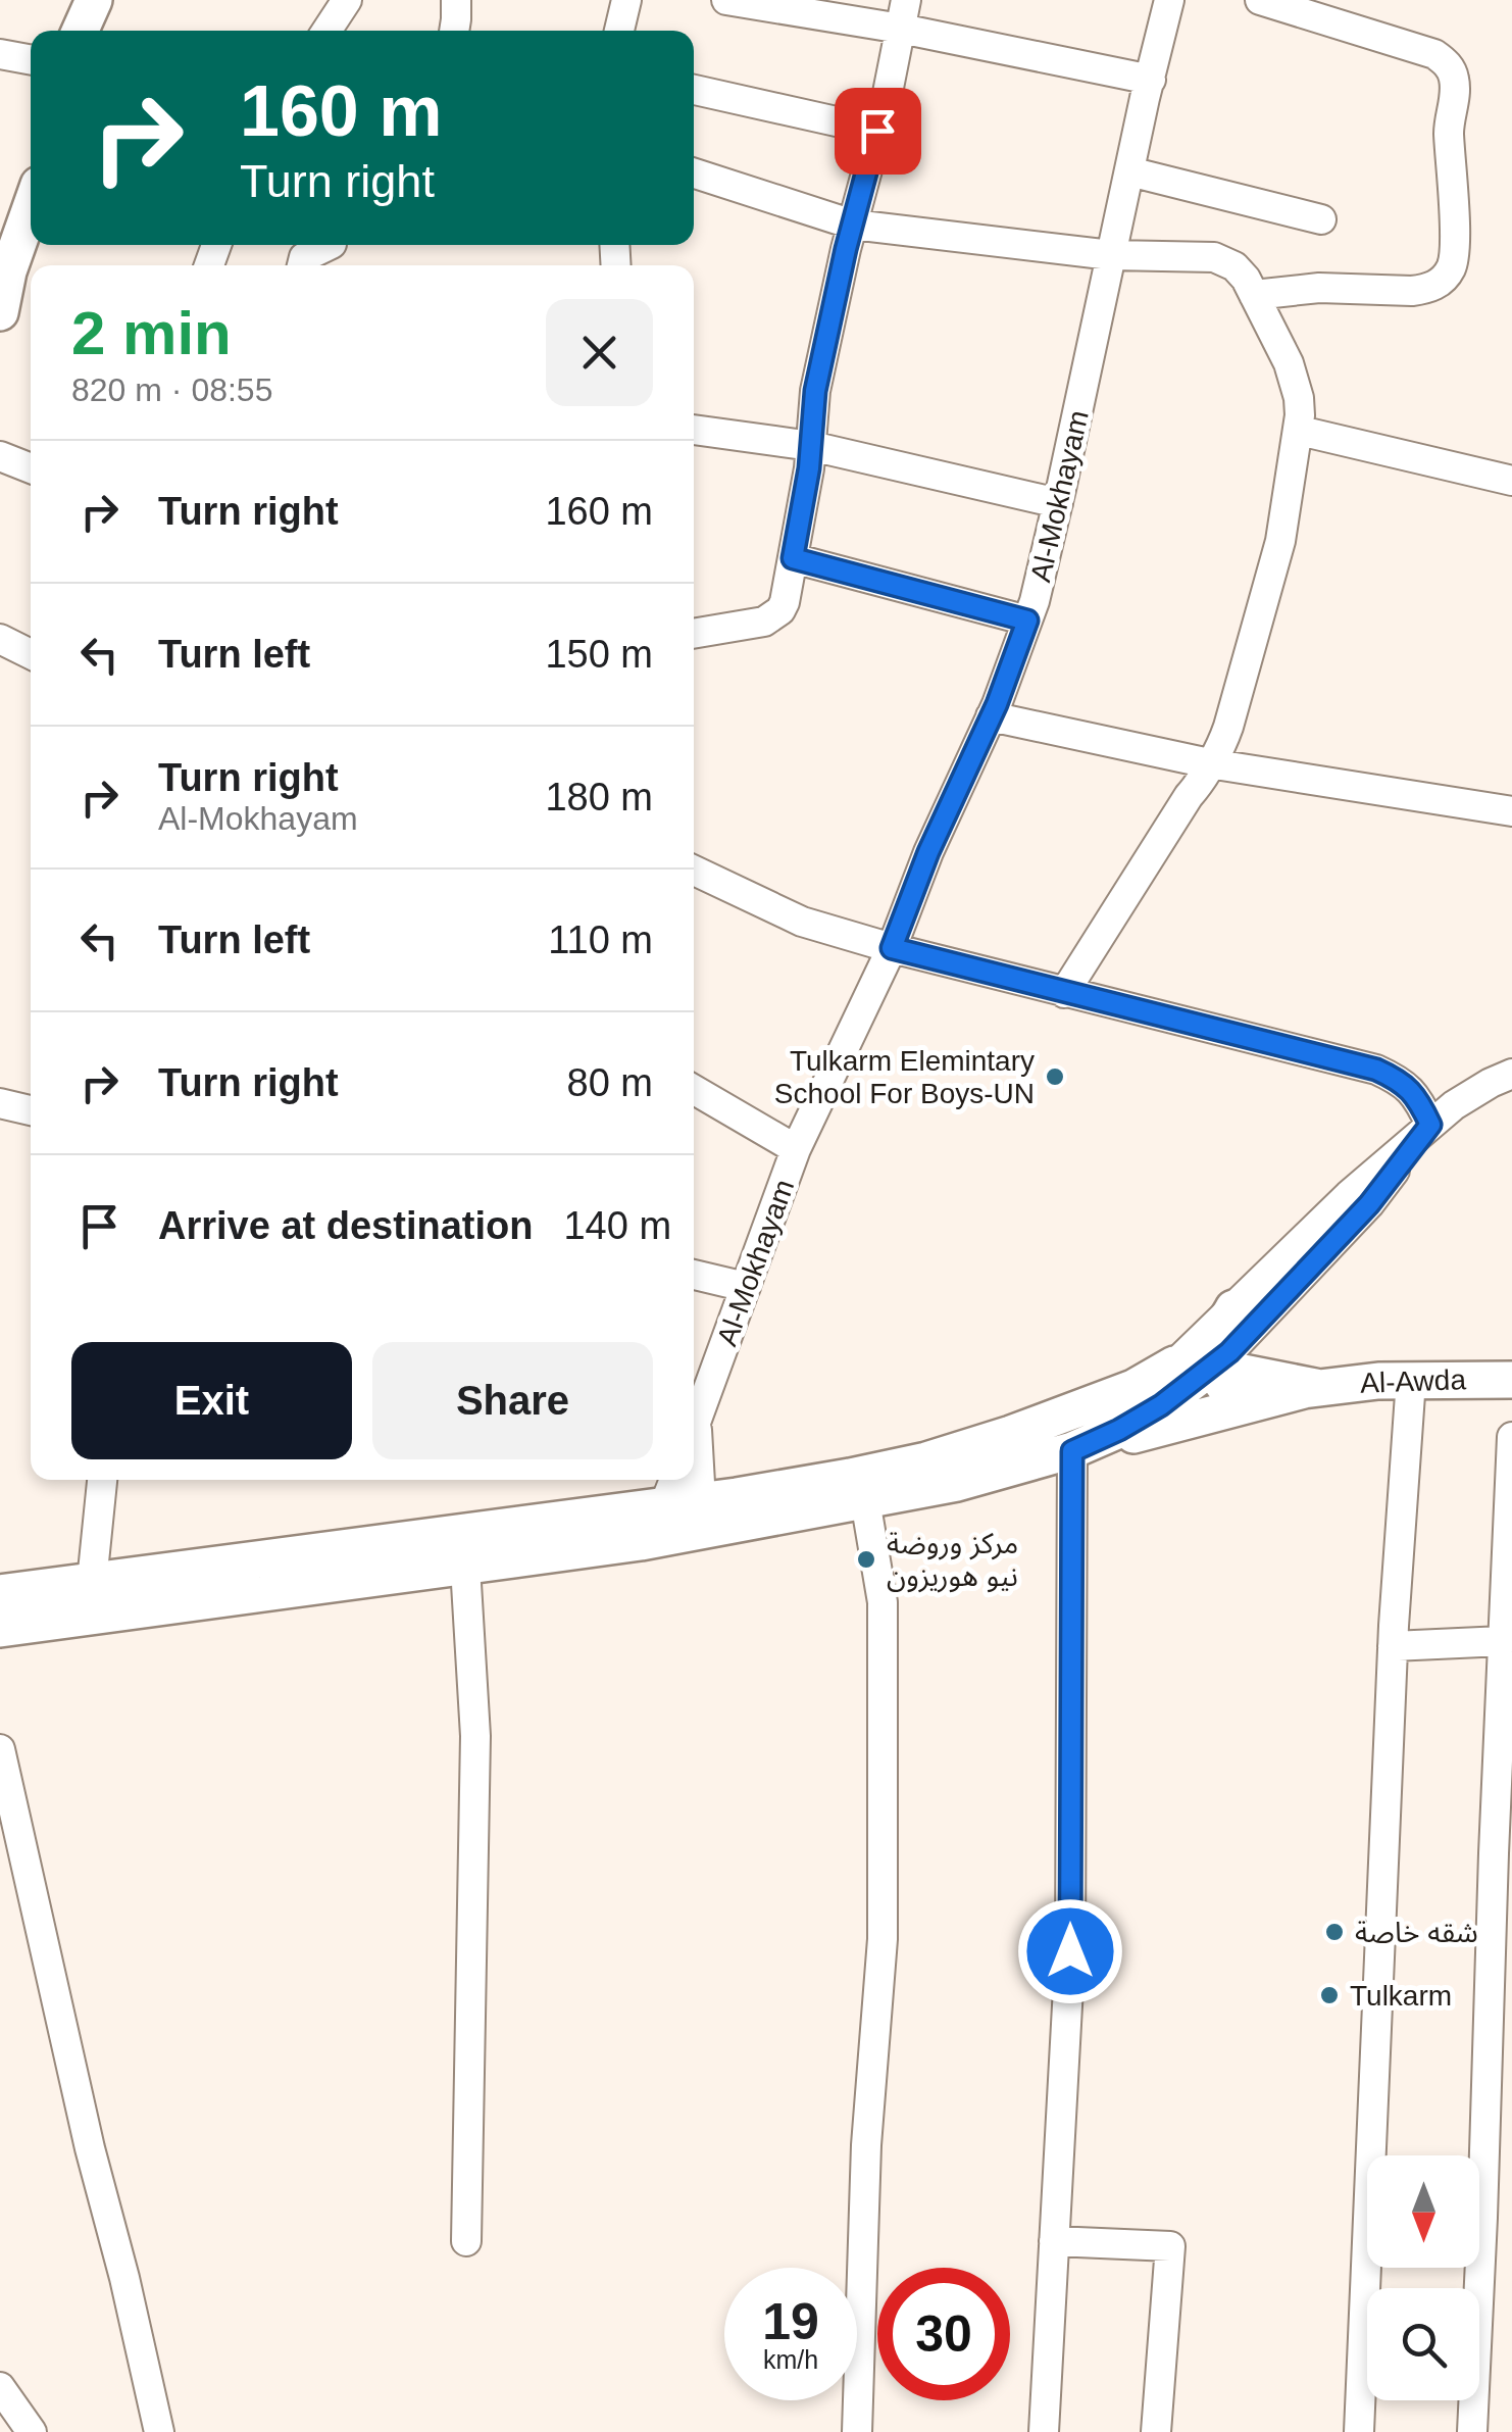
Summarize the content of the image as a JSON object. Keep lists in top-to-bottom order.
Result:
{
  "streets": {
    "main road": ["Al-Awda"],
    "street": ["Al-Mokhayam"]
  },
  "places": [
    "Tulkarm Elemintary School For Boys-UN",
    "مركز وروضة نيو هوريزون",
    "شقه خاصة",
    "Tulkarm"
  ],
  "north": "bottom",
  "page": {
    "turn": ["160 m", "Turn right"],
    "heading": ["2 min", "820 m · 08:55"],
    "list": [
      {
        "name": "Turn right",
        "value": "160 m"
      },
      {
        "name": "Turn left",
        "value": "150 m"
      },
      {
        "name": "Turn right",
        "note": "Al-Mokhayam",
        "value": "180 m"
      },
      {
        "name": "Turn left",
        "value": "110 m"
      },
      {
        "name": "Turn right",
        "value": "80 m"
      },
      {
        "name": "Arrive at destination",
        "value": "140 m"
      }
    ],
    "buttons": ["Exit", "Share"],
    "speed": "19 km/h",
    "limit": "30"
  }
}
